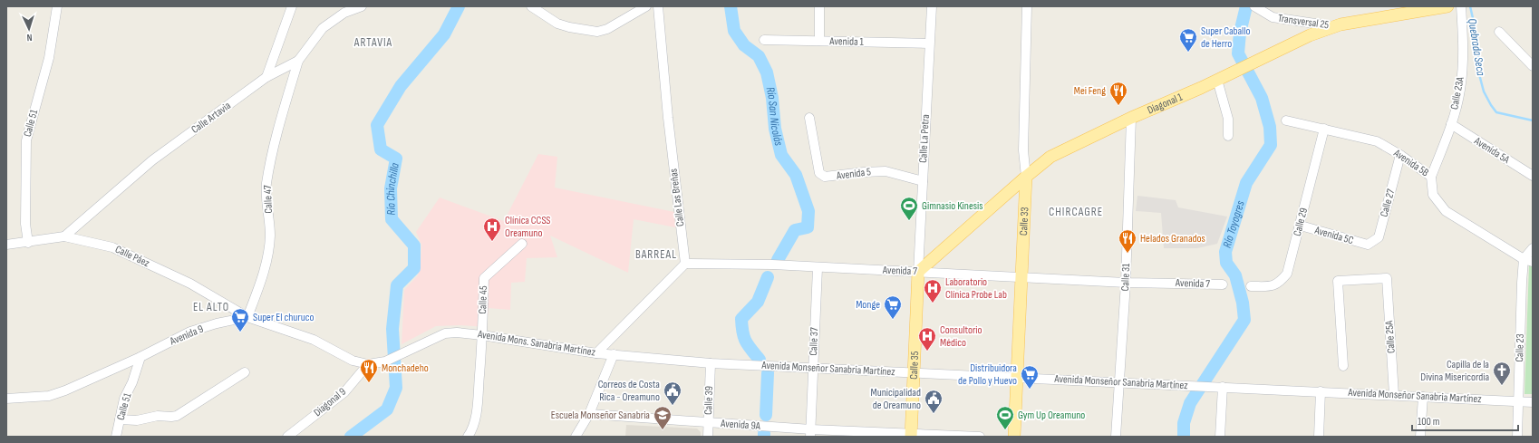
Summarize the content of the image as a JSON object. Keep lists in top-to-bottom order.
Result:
{
  "streets": {
    "main road": ["Diagonal 1", "Calle 33", "Calle 35"],
    "street": [
      "Transversal 25",
      "Avenida 1",
      "Calle 23A",
      "Calle Artavia",
      "Calle 51",
      "Calle La Petra",
      "Avenida 5A",
      "Avenida 5B",
      "Avenida 5",
      "Calle Las Breñas",
      "Calle 47",
      "Calle 27",
      "Calle 29",
      "Avenida 5C",
      "Calle Páez",
      "Avenida 7",
      "Calle 31",
      "Calle 45",
      "Avenida 9",
      "Calle 25A",
      "Calle 37",
      "Avenida Mons. Sanabria Martínez",
      "Calle 23",
      "Avenida Monseñor Sanabria Martínez",
      "Calle 39",
      "Diagonal 9",
      "Avenida 9A"
    ]
  },
  "crossings": [
    ["Transversal 25", "Diagonal 1"],
    ["Avenida 1", "Calle La Petra"],
    ["Calle 23A", "Avenida 5A"],
    ["Calle 23A", "Avenida 5B"],
    ["Diagonal 1", "Calle La Petra"],
    ["Diagonal 1", "Calle 33"],
    ["Diagonal 1", "Avenida 7"],
    ["Diagonal 1", "Calle 31"],
    ["Diagonal 1", "Calle 35"],
    ["Calle Artavia", "Calle 47"],
    ["Calle Artavia", "Calle Páez"],
    ["Calle 51", "Calle Páez"],
    ["Calle 51", "Avenida 9"],
    ["Calle La Petra", "Avenida 5"],
    ["Calle La Petra", "Avenida 7"],
    ["Calle La Petra", "Calle 35"],
    ["Avenida 5B", "Calle 27"],
    ["Avenida 5B", "Calle 29"],
    ["Avenida 5B", "Calle 23"],
    ["Calle Las Breñas", "Avenida 7"],
    ["Calle 47", "Calle Páez"],
    ["Calle 47", "Avenida 9"],
    ["Calle 27", "Avenida 5C"],
    ["Calle 33", "Avenida 7"],
    ["Calle 33", "Avenida Monseñor Sanabria Martínez"],
    ["Calle 29", "Avenida 5C"],
    ["Calle Páez", "Avenida 9"],
    ["Avenida 7", "Calle 31"],
    ["Avenida 7", "Calle 37"],
    ["Avenida 7", "Calle 35"],
    ["Calle 31", "Avenida Monseñor Sanabria Martínez"],
    ["Calle 45", "Avenida Mons. Sanabria Martínez"],
    ["Calle 25A", "Avenida Monseñor Sanabria Martínez"],
    ["Calle 37", "Avenida Monseñor Sanabria Martínez"],
    ["Calle 37", "Avenida 9A"],
    ["Avenida Mons. Sanabria Martínez", "Avenida Monseñor Sanabria Martínez"],
    ["Avenida Mons. Sanabria Martínez", "Calle 39"],
    ["Avenida Mons. Sanabria Martínez", "Diagonal 9"],
    ["Calle 23", "Avenida Monseñor Sanabria Martínez"],
    ["Calle 35", "Avenida Monseñor Sanabria Martínez"],
    ["Calle 35", "Avenida 9A"],
    ["Avenida Monseñor Sanabria Martínez", "Calle 39"],
    ["Calle 39", "Avenida 9A"]
  ],
  "districts": [
    "ARTAVIA",
    "CHIRCAGRE",
    "BARREAL",
    "EL ALTO"
  ],
  "water": [
    "Quebrada Seca",
    "Río San Nicolás",
    "Río Chinchilla",
    "Río Toyogres"
  ],
  "places": {
    "supermarket": [
      "Super Caballo de Herro",
      "Monge",
      "Super El churuco",
      "Distribuidora de Pollo y Huevo"
    ],
    "restaurant": ["Mei Feng", "Helados Granados", "Monchadeho"],
    "sports": ["Gimnasio Kinesis", "Gym Up Oreamuno"],
    "hospital": ["Clínica CCSS Oreamuno", "Laboratorio Clínica Probe Lab", "Consultorio Médico"],
    "church": ["Capilla de la Divina Misericordia"],
    "public building": ["Correos de Costa Rica - Oreamuno", "Municipalidad de Oreamuno"],
    "school or university": ["Escuela Monseñor Sanabria"]
  },
  "scale_bar": "100 m",
  "north": "bottom"
}
